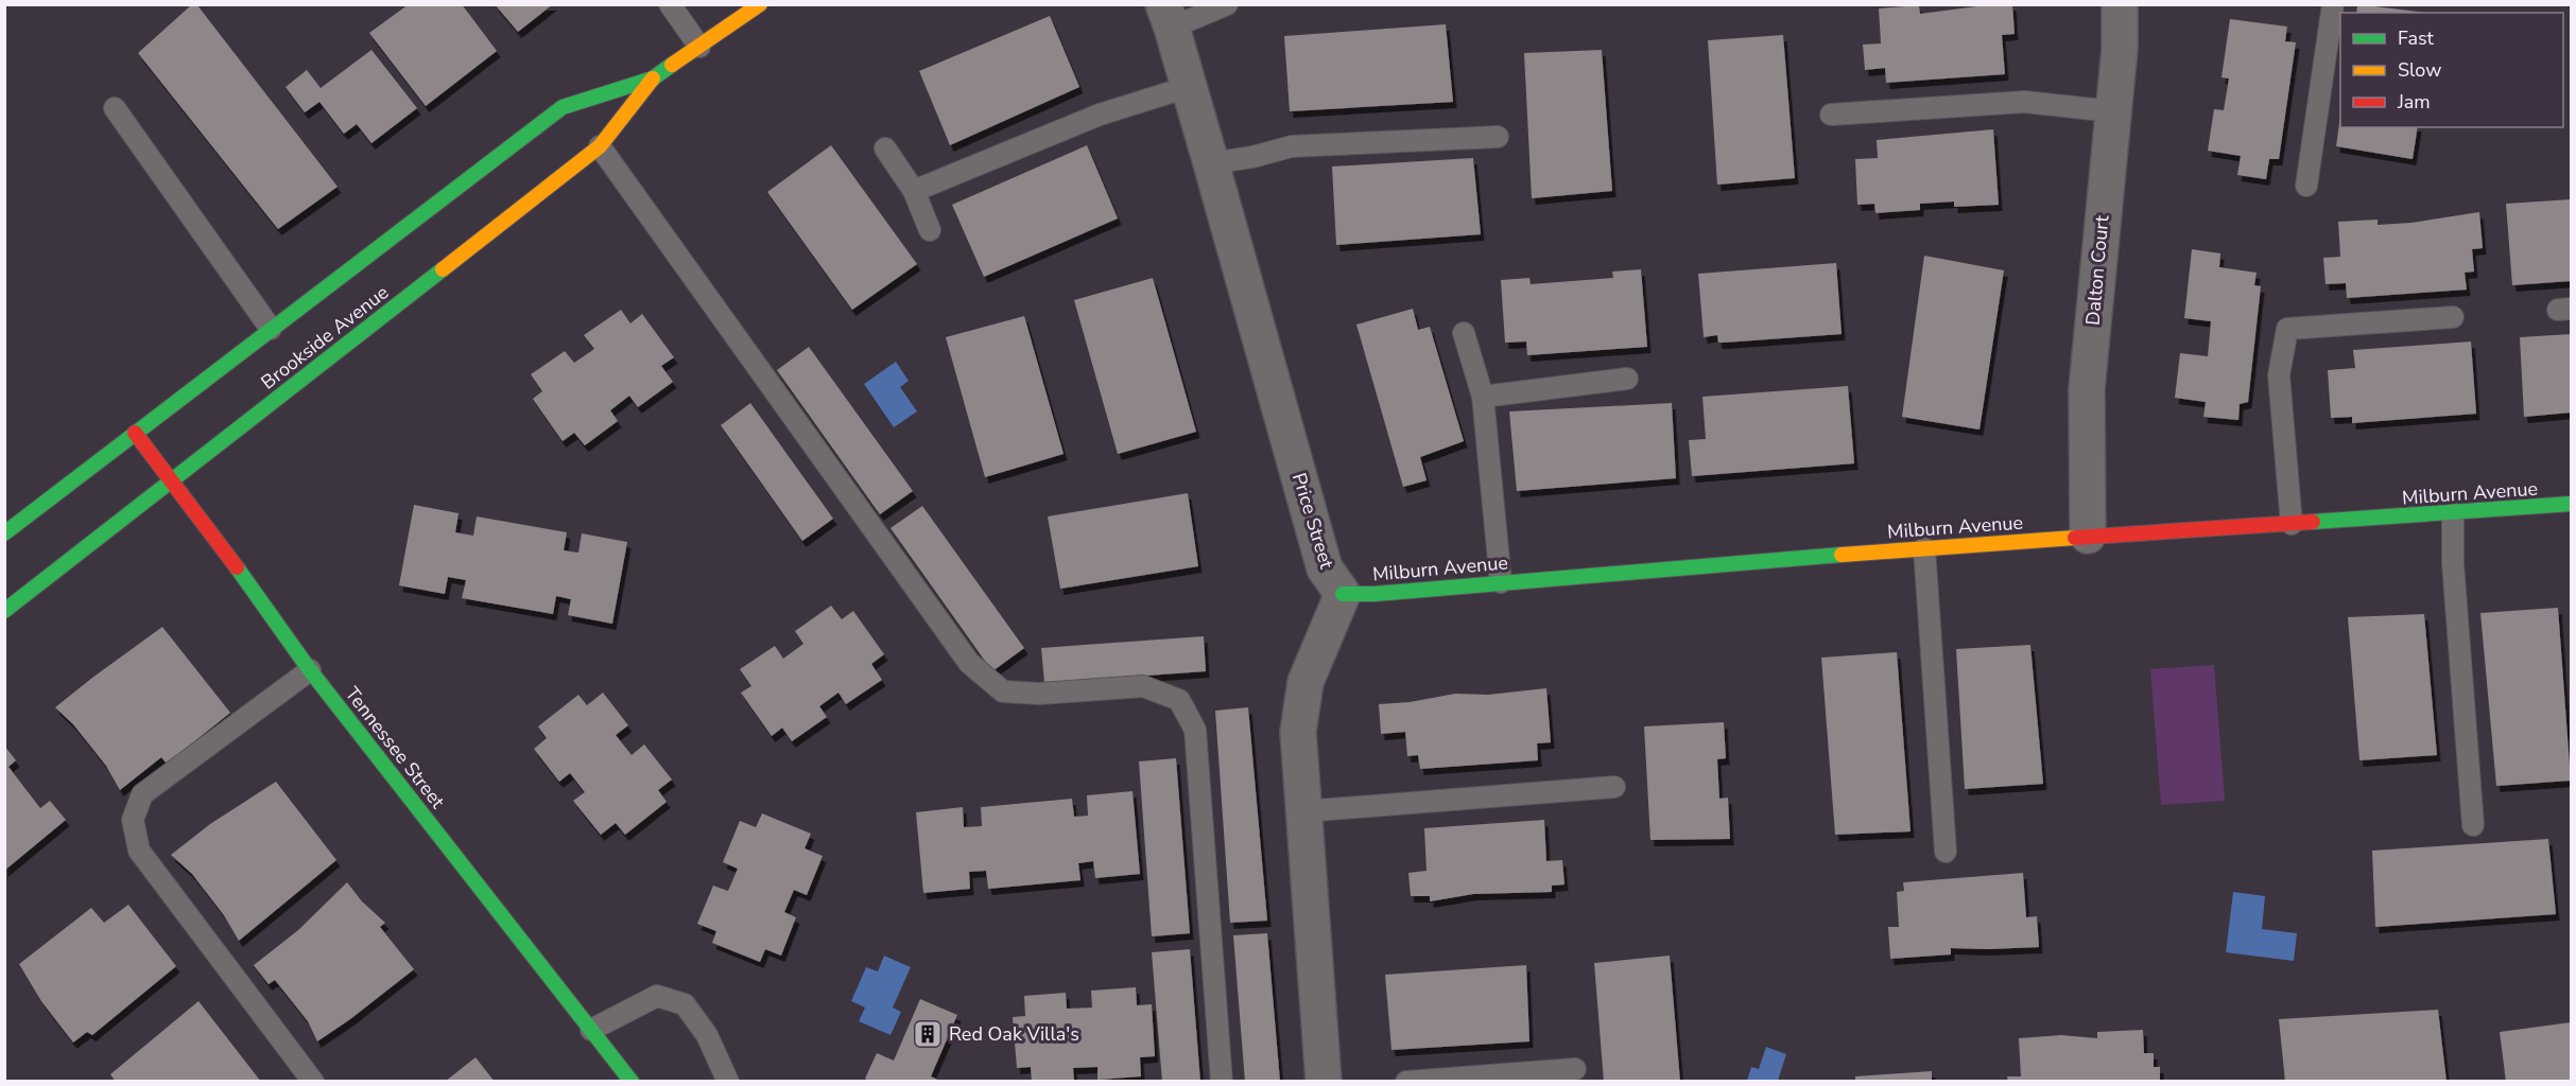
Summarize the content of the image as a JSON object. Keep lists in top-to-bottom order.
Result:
{
  "streets": {
    "street": [
      "Dalton Court",
      "Brookside Avenue",
      "Milburn Avenue",
      "Price Street",
      "Tennessee Street"
    ]
  },
  "crossings": [
    ["Dalton Court", "Milburn Avenue"],
    ["Brookside Avenue", "Tennessee Street"],
    ["Milburn Avenue", "Price Street"]
  ],
  "places": {
    "building": ["Red Oak Villa's"]
  },
  "legend": ["Fast", "Slow", "Jam"]
}
